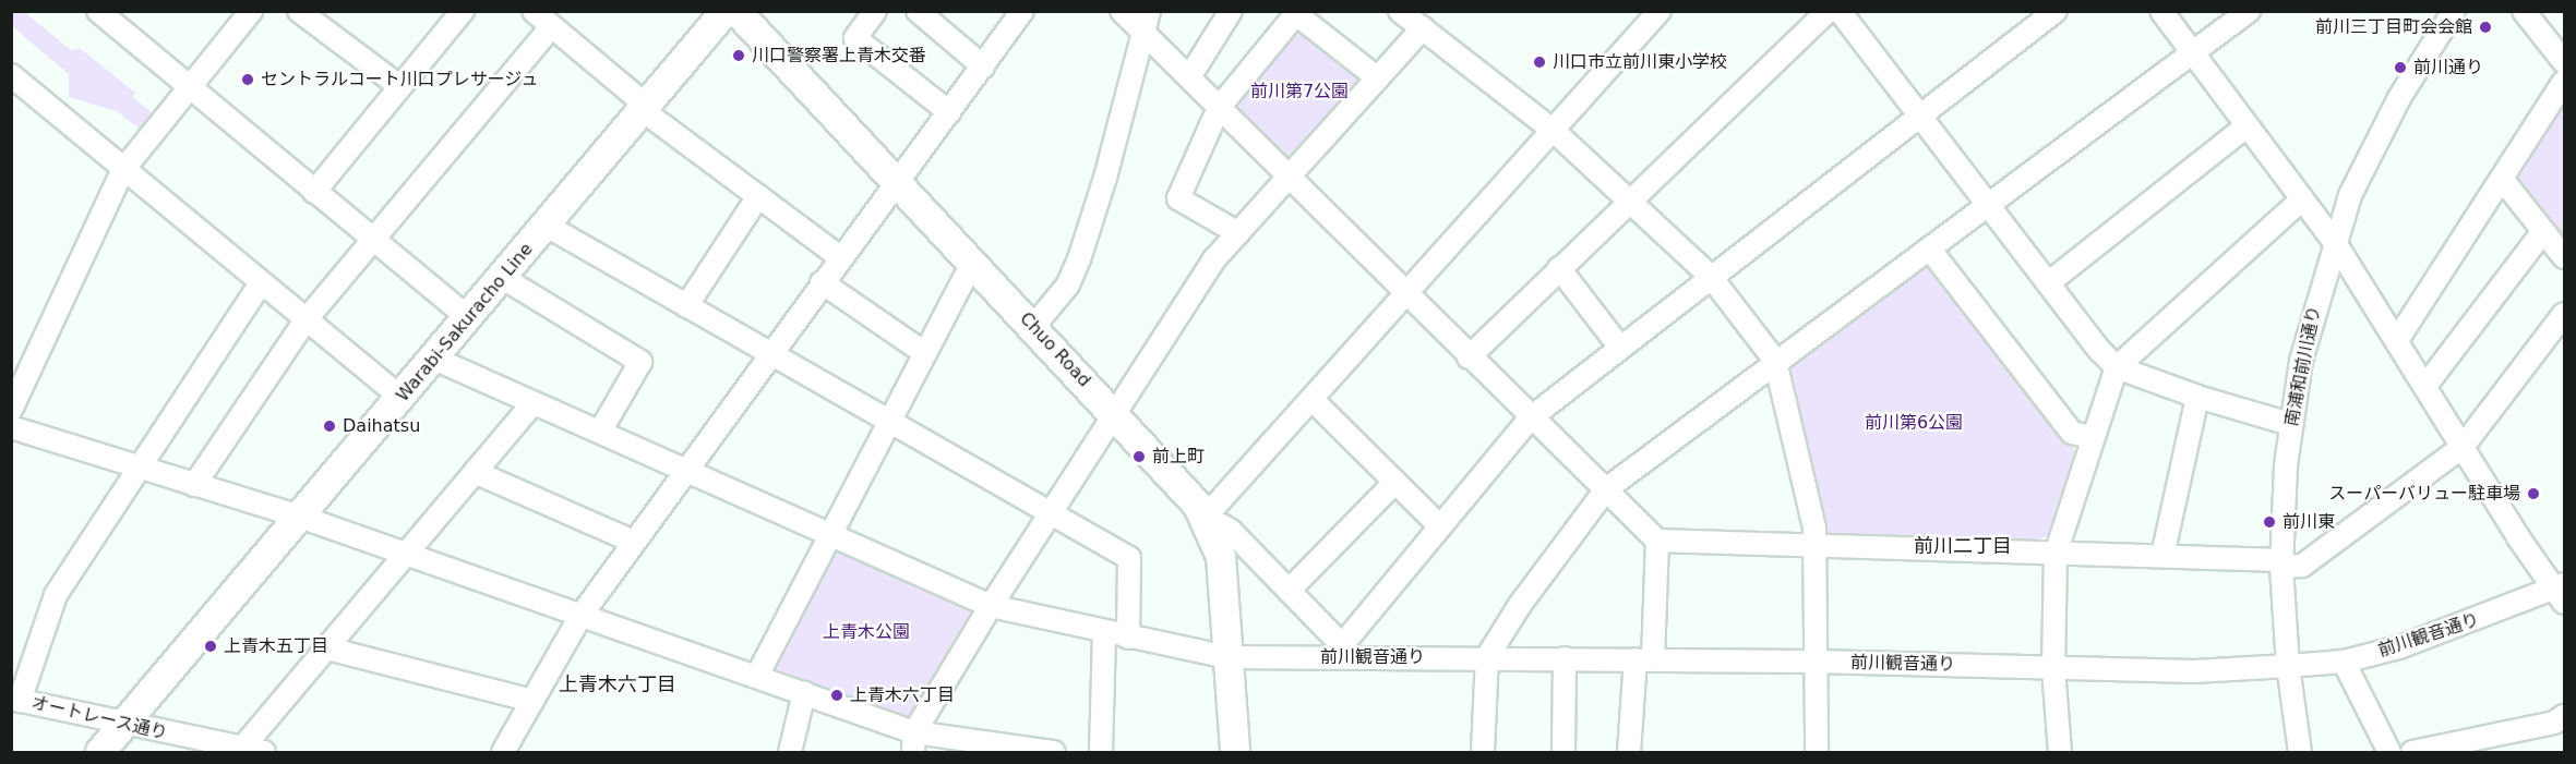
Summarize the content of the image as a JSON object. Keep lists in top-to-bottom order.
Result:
{
  "streets": {
    "main road": ["Warabi-Sakuracho Line", "Chuo Road"],
    "street": ["南浦和前川通り", "前川観音通り", "オートレース通り"]
  },
  "crossings": [
    ["Warabi-Sakuracho Line", "前川観音通り"],
    ["Warabi-Sakuracho Line", "オートレース通り"],
    ["Chuo Road", "前川観音通り"],
    ["南浦和前川通り", "前川観音通り"]
  ],
  "districts": ["前川二丁目", "上青木六丁目"],
  "parks": ["前川第7公園", "前川第6公園", "上青木公園"],
  "places": [
    "前川三丁目町会会館",
    "川口警察署上青木交番",
    "川口市立前川東小学校",
    "前川通り",
    "セントラルコート川口プレサージュ",
    "Daihatsu",
    "前上町",
    "スーパーバリュー駐車場",
    "前川東",
    "上青木五丁目",
    "上青木六丁目"
  ]
}
